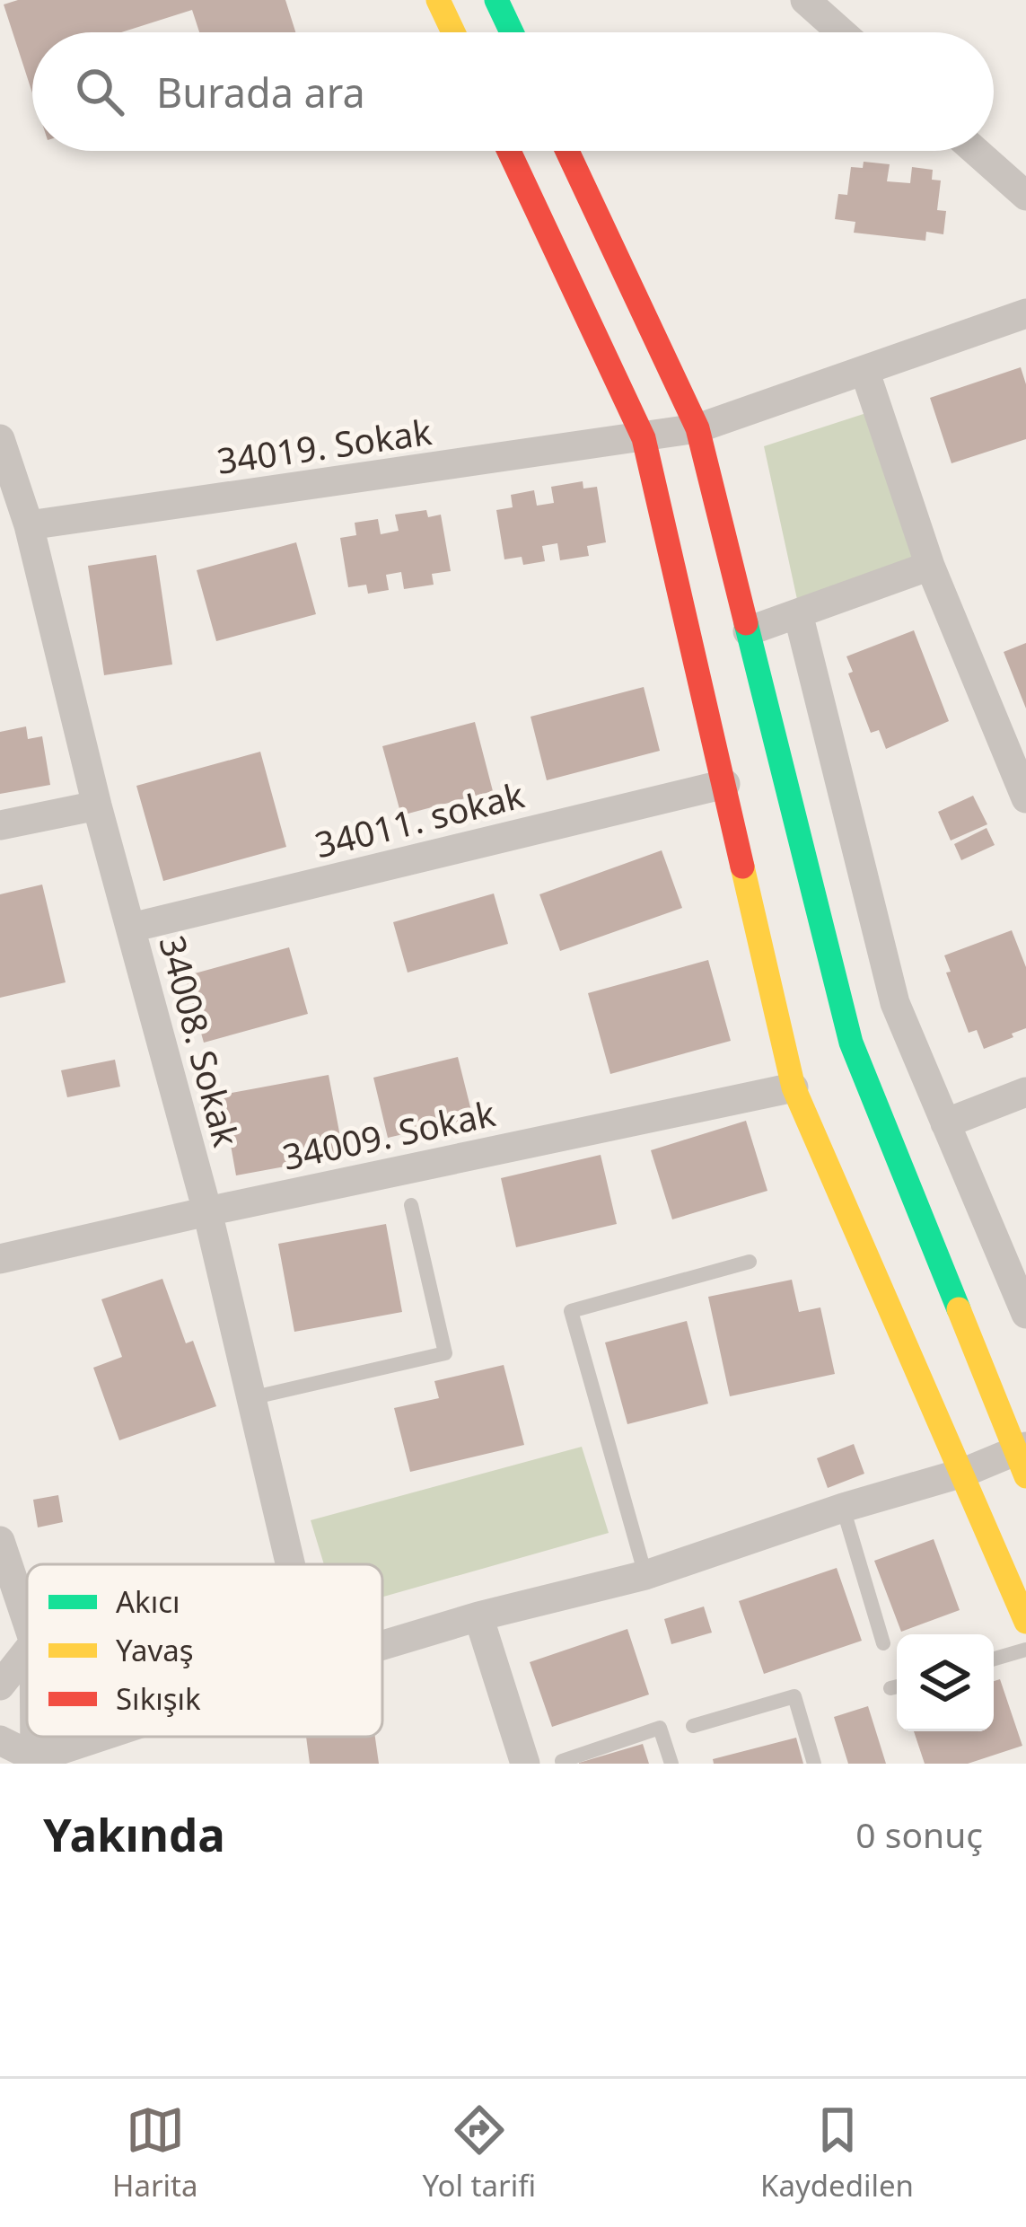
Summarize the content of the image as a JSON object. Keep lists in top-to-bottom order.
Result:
{
  "streets": {
    "street": [
      "34019. Sokak",
      "34011. sokak",
      "34008. Sokak",
      "34009. Sokak"
    ]
  },
  "crossings": [
    ["34019. Sokak", "34008. Sokak"],
    ["34011. sokak", "34008. Sokak"],
    ["34008. Sokak", "34009. Sokak"]
  ],
  "legend": ["Akıcı", "Yavaş", "Sıkışık"],
  "page": {
    "search": "Burada ara",
    "heading": ["Yakında", "0 sonuç"],
    "nav": ["Harita", "Yol tarifi", "Kaydedilen"]
  }
}
